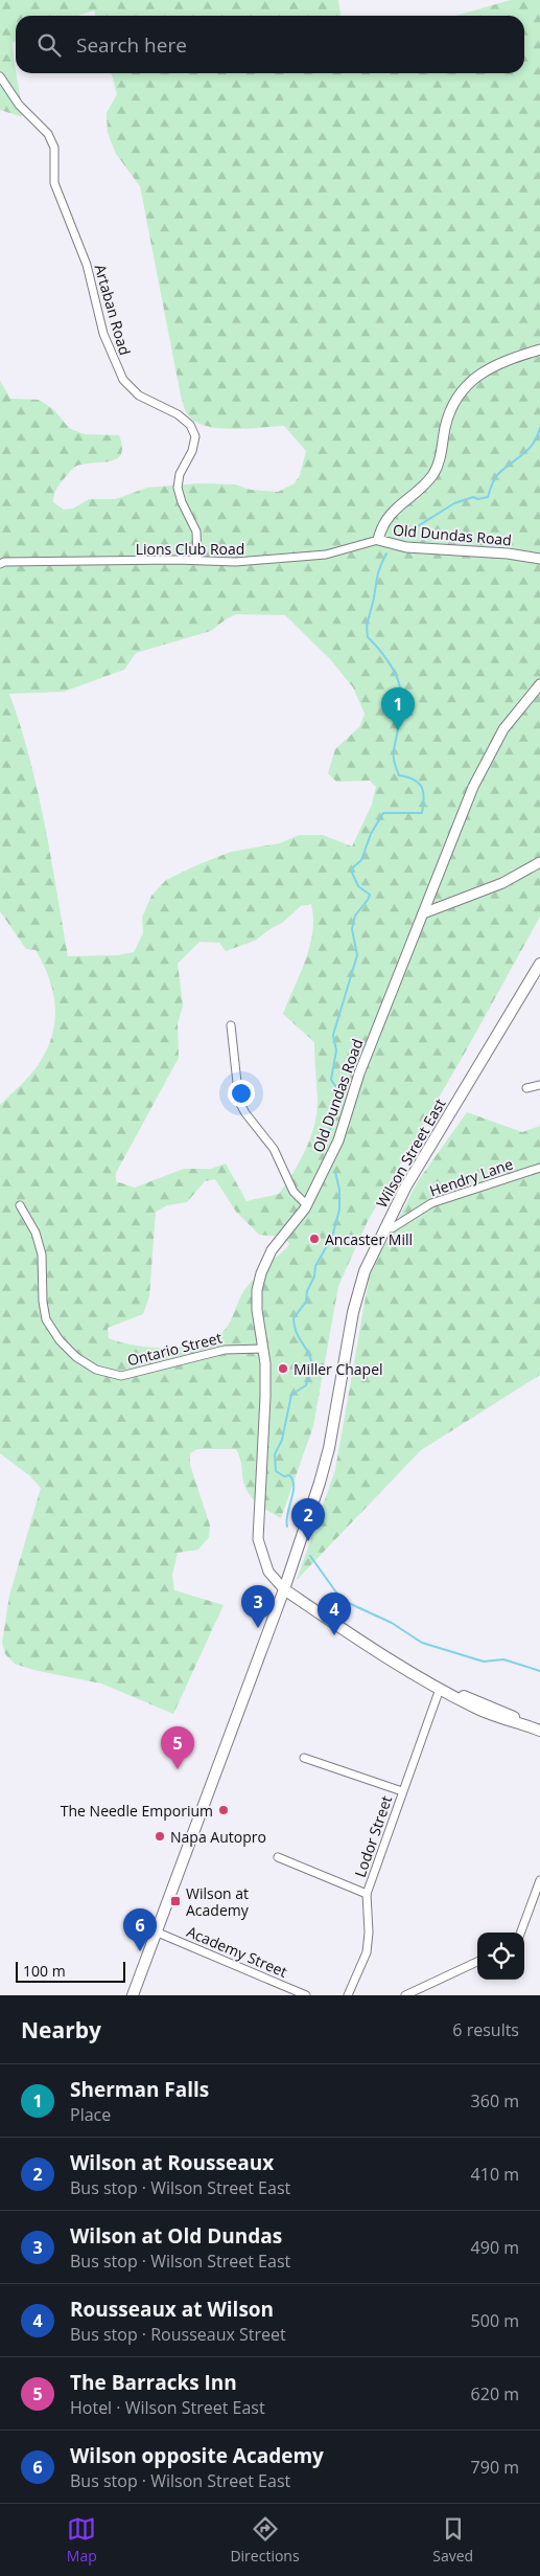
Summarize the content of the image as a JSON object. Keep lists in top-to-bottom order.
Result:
{
  "streets": {
    "main road": ["Wilson Street East"],
    "street": [
      "Artaban Road",
      "Old Dundas Road",
      "Lions Club Road",
      "Hendry Lane",
      "Ontario Street",
      "Lodor Street",
      "Academy Street"
    ]
  },
  "crossings": [
    ["Artaban Road", "Lions Club Road"],
    ["Old Dundas Road", "Lions Club Road"],
    ["Old Dundas Road", "Wilson Street East"],
    ["Old Dundas Road", "Ontario Street"],
    ["Wilson Street East", "Hendry Lane"],
    ["Wilson Street East", "Academy Street"]
  ],
  "places": {
    "other": [
      "Ancaster Mill",
      "Miller Chapel",
      "The Needle Emporium",
      "Napa Autopro"
    ],
    "transit": ["Wilson at Academy"]
  },
  "scale_bar": "100 m",
  "page": {
    "search": "Search here",
    "pins": [
      "1",
      "2",
      "3",
      "4",
      "5",
      "6"
    ],
    "scale": "100 m",
    "heading": ["Nearby", "6 results"],
    "list": [
      {
        "mark": "1",
        "name": "Sherman Falls",
        "note": "Place",
        "value": "360 m"
      },
      {
        "mark": "2",
        "name": "Wilson at Rousseaux",
        "note": "Bus stop · Wilson Street East",
        "value": "410 m"
      },
      {
        "mark": "3",
        "name": "Wilson at Old Dundas",
        "note": "Bus stop · Wilson Street East",
        "value": "490 m"
      },
      {
        "mark": "4",
        "name": "Rousseaux at Wilson",
        "note": "Bus stop · Rousseaux Street",
        "value": "500 m"
      },
      {
        "mark": "5",
        "name": "The Barracks Inn",
        "note": "Hotel · Wilson Street East",
        "value": "620 m"
      },
      {
        "mark": "6",
        "name": "Wilson opposite Academy",
        "note": "Bus stop · Wilson Street East",
        "value": "790 m"
      }
    ],
    "nav": ["Map", "Directions", "Saved"]
  }
}
